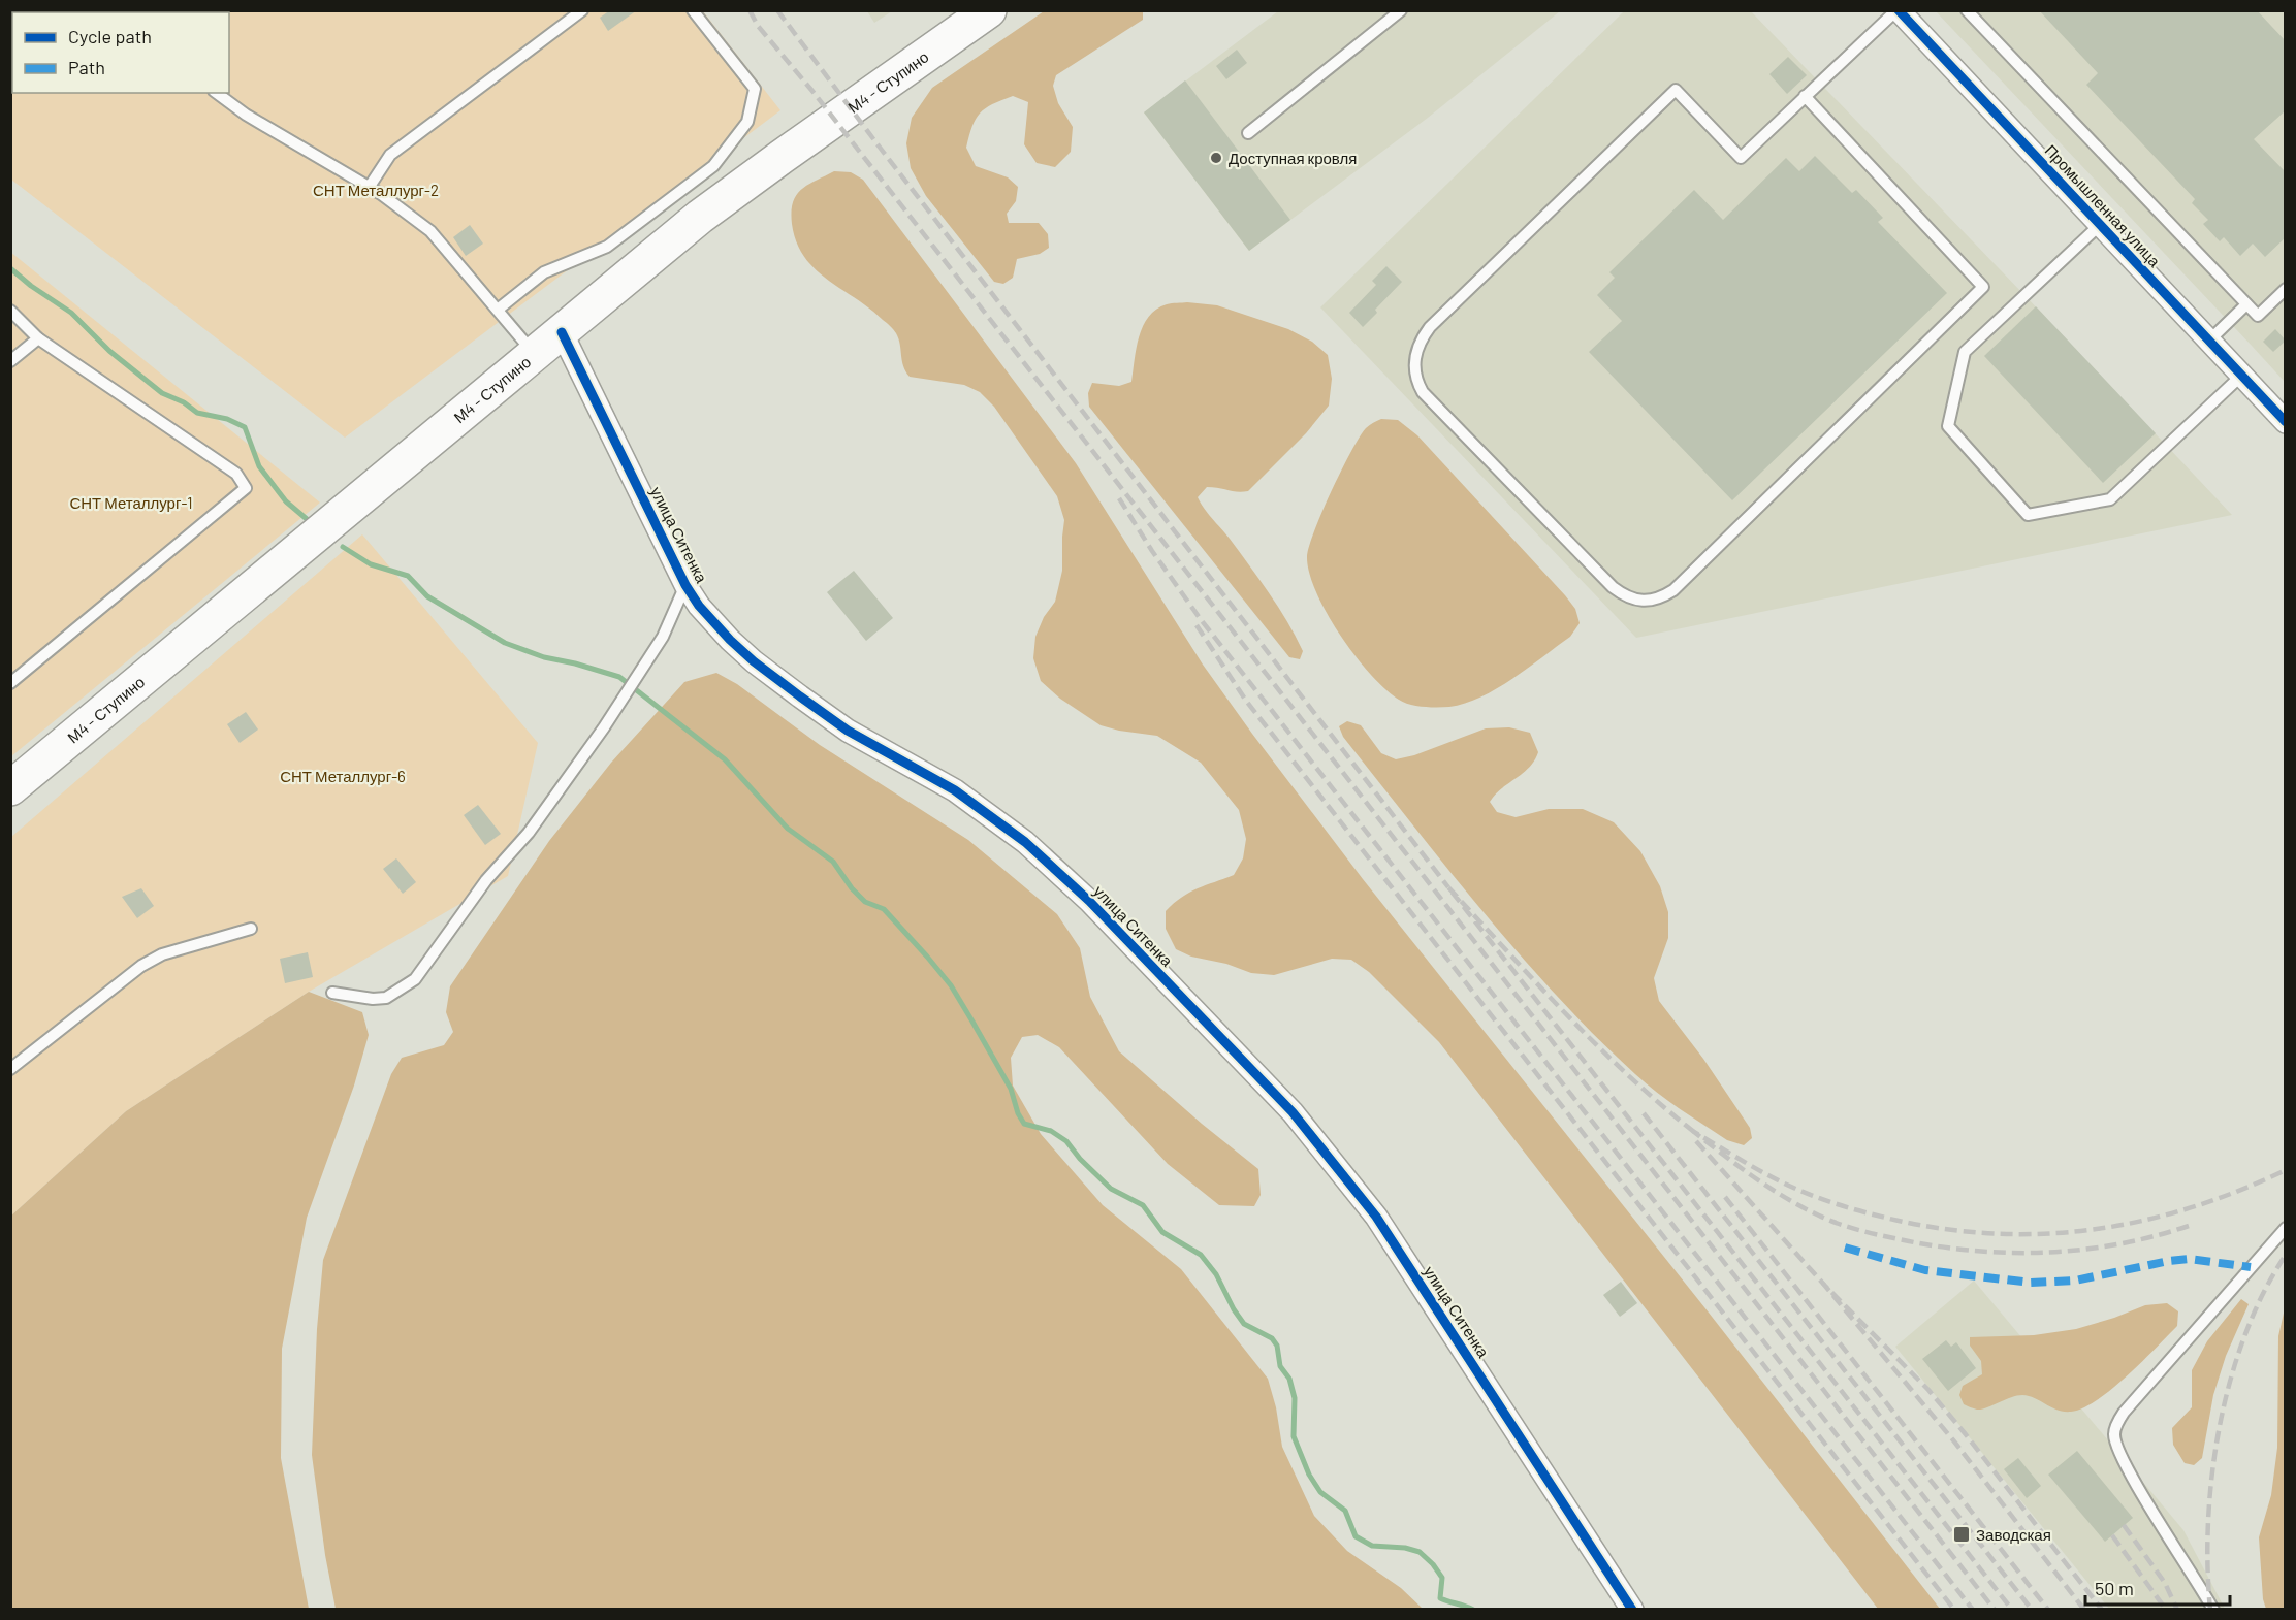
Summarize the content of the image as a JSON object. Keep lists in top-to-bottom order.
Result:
{
  "streets": {
    "main road": ["М4 - Ступино"],
    "street": ["Промышленная улица", "улица Ситенка"]
  },
  "crossings": [
    ["М4 - Ступино", "улица Ситенка"]
  ],
  "parks": ["СНТ Металлург-2", "СНТ Металлург-1", "СНТ Металлург-6"],
  "places": {
    "other": ["Доступная кровля"],
    "transit": ["Заводская"]
  },
  "legend": ["Cycle path", "Path"],
  "scale_bar": "50 m"
}
